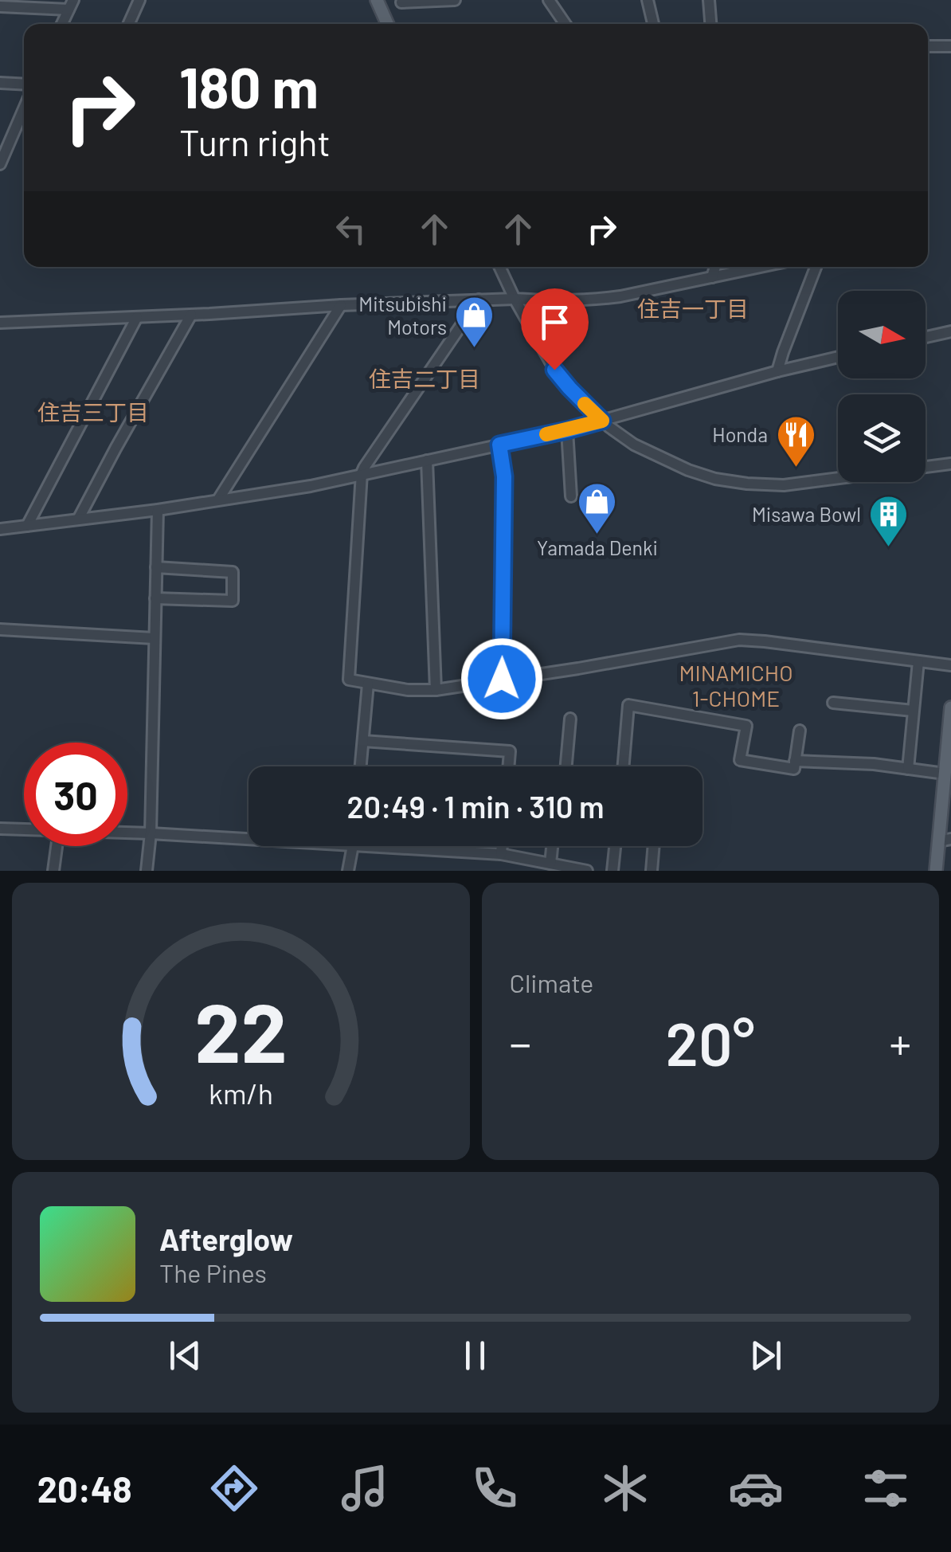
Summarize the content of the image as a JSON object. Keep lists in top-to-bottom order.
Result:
{
  "districts": [
    "住吉一丁目",
    "住吉二丁目",
    "住吉三丁目",
    "MINAMICHO 1-CHOME"
  ],
  "places": {
    "shop": ["Mitsubishi Motors", "Yamada Denki"],
    "restaurant": ["Honda"],
    "building": ["Misawa Bowl"]
  },
  "north": "right",
  "page": {
    "turn": ["180 m", "Turn right"],
    "limit": "30",
    "trip": "20:49 · 1 min · 310 m",
    "tile": "Climate",
    "heat": ["−", "20°", "+"],
    "song": ["Afterglow", "The Pines"],
    "tabs": "20:48",
    "gauge": ["22", "km/h"]
  }
}
